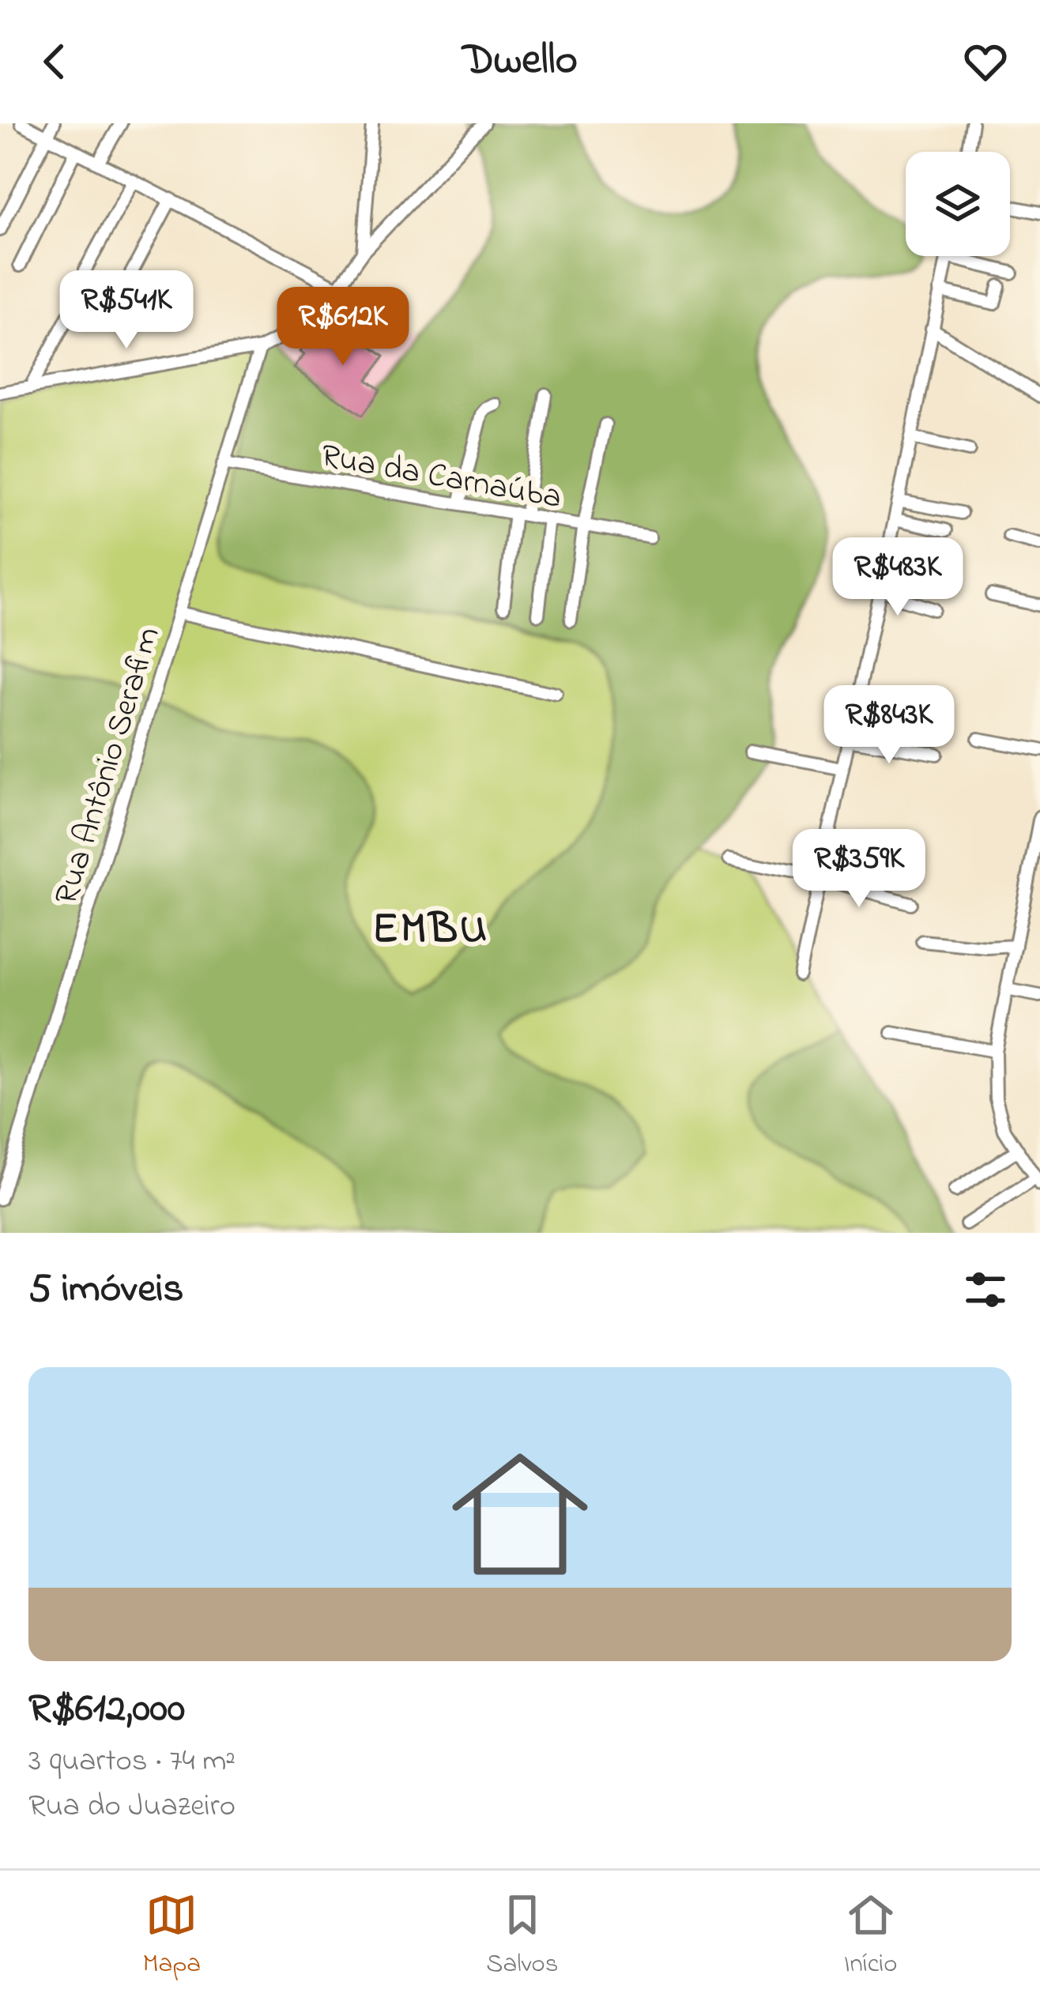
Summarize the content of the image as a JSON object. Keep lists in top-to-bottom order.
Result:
{
  "streets": {
    "street": ["Rua da Carnaúba", "Rua Antônio Serafim"]
  },
  "crossings": [
    ["Rua da Carnaúba", "Rua Antônio Serafim"]
  ],
  "districts": ["EMBU"],
  "page": {
    "header": "Dwello",
    "price": [
      "R$541K",
      "R$612K",
      "R$483K",
      "R$843K",
      "R$359K"
    ],
    "heading": "5 imóveis",
    "list": [
      {
        "name": "R$612,000",
        "note": "3 quartos · 74 m² · Rua do Juazeiro"
      }
    ],
    "tabs": ["Mapa", "Salvos", "Início"]
  }
}
